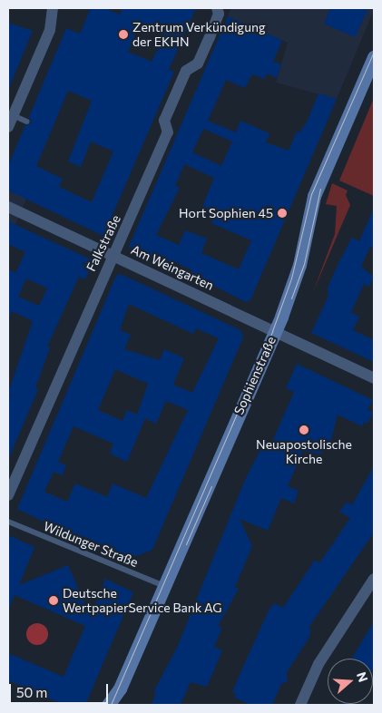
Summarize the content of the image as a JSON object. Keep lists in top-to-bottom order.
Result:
{
  "streets": {
    "street": ["Falkstraße", "Am Weingarten", "Sophienstraße"],
    "lane": ["Wildunger Straße"]
  },
  "crossings": [
    ["Falkstraße", "Am Weingarten"],
    ["Am Weingarten", "Sophienstraße"],
    ["Sophienstraße", "Wildunger Straße"]
  ],
  "places": [
    "Zentrum Verkündigung der EKHN",
    "Hort Sophien 45",
    "Neuapostolische Kirche",
    "Deutsche WertpapierService Bank AG"
  ],
  "scale_bar": "50 m",
  "north": "right"
}
